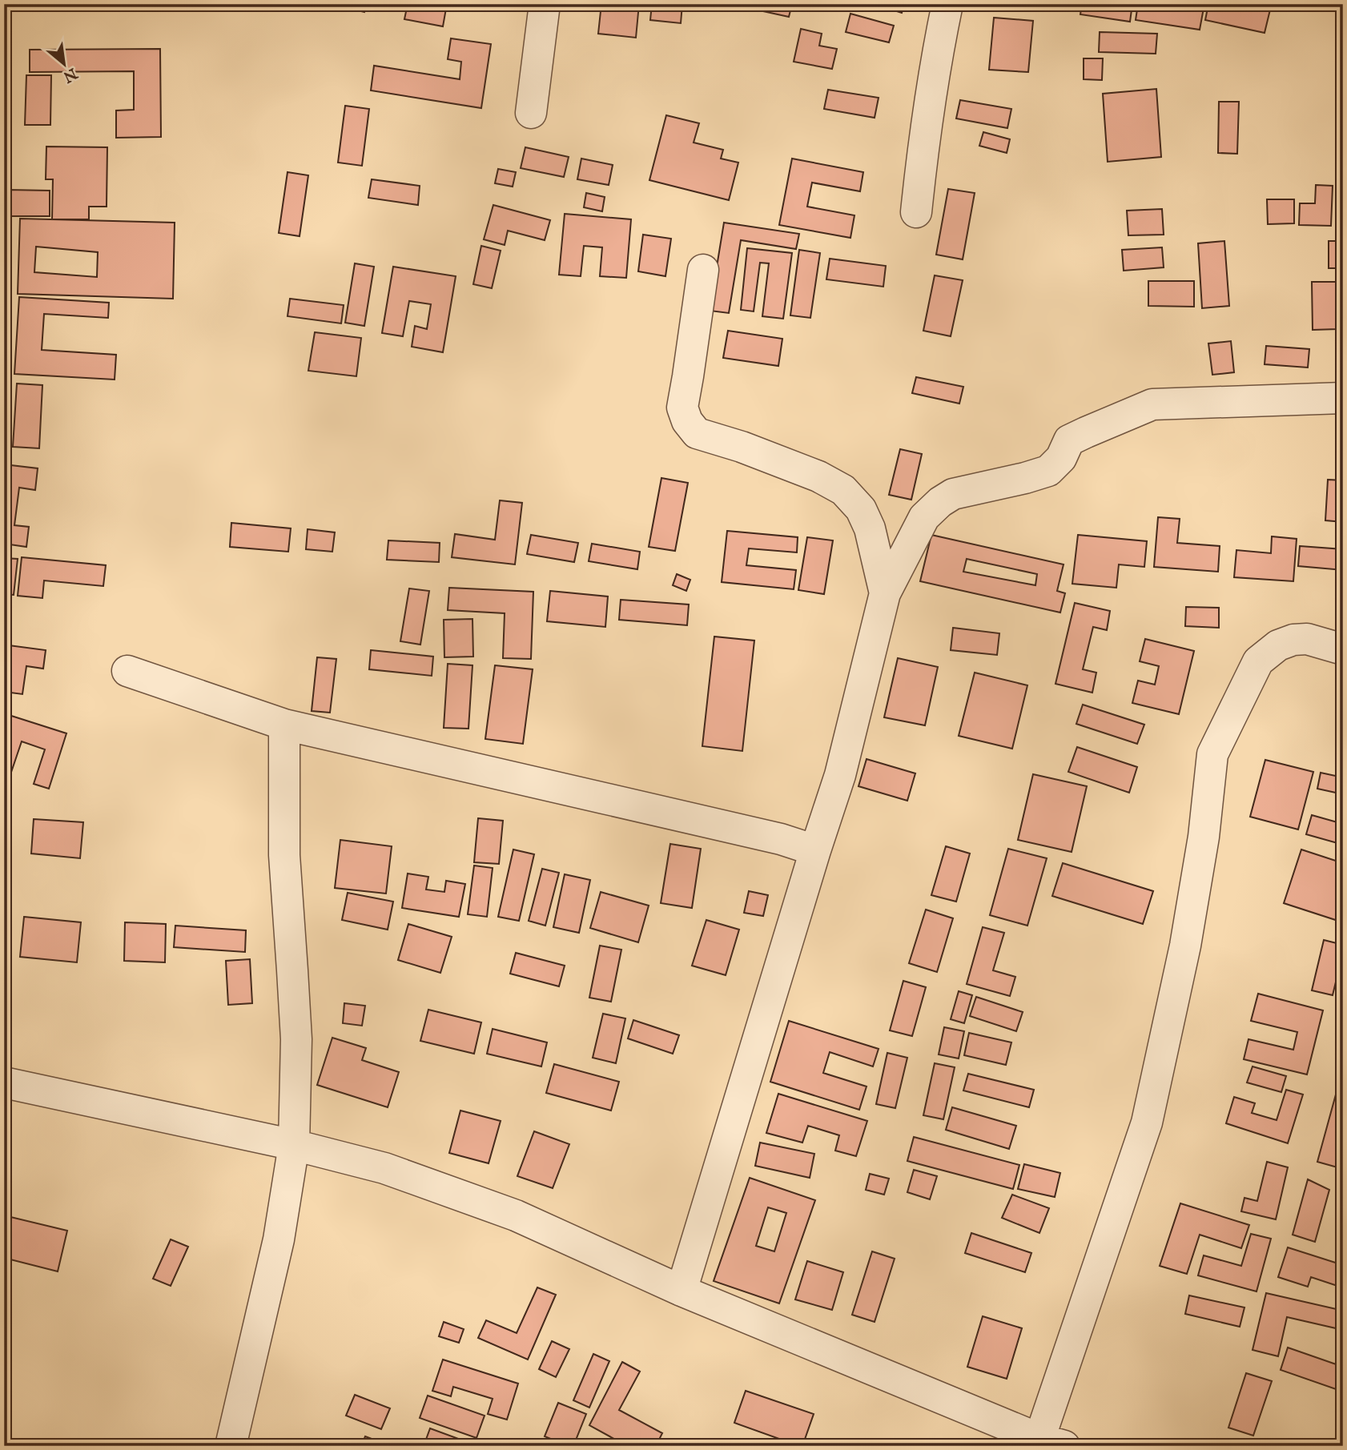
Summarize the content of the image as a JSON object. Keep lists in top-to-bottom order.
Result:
{
  "north": "bottom right"
}
